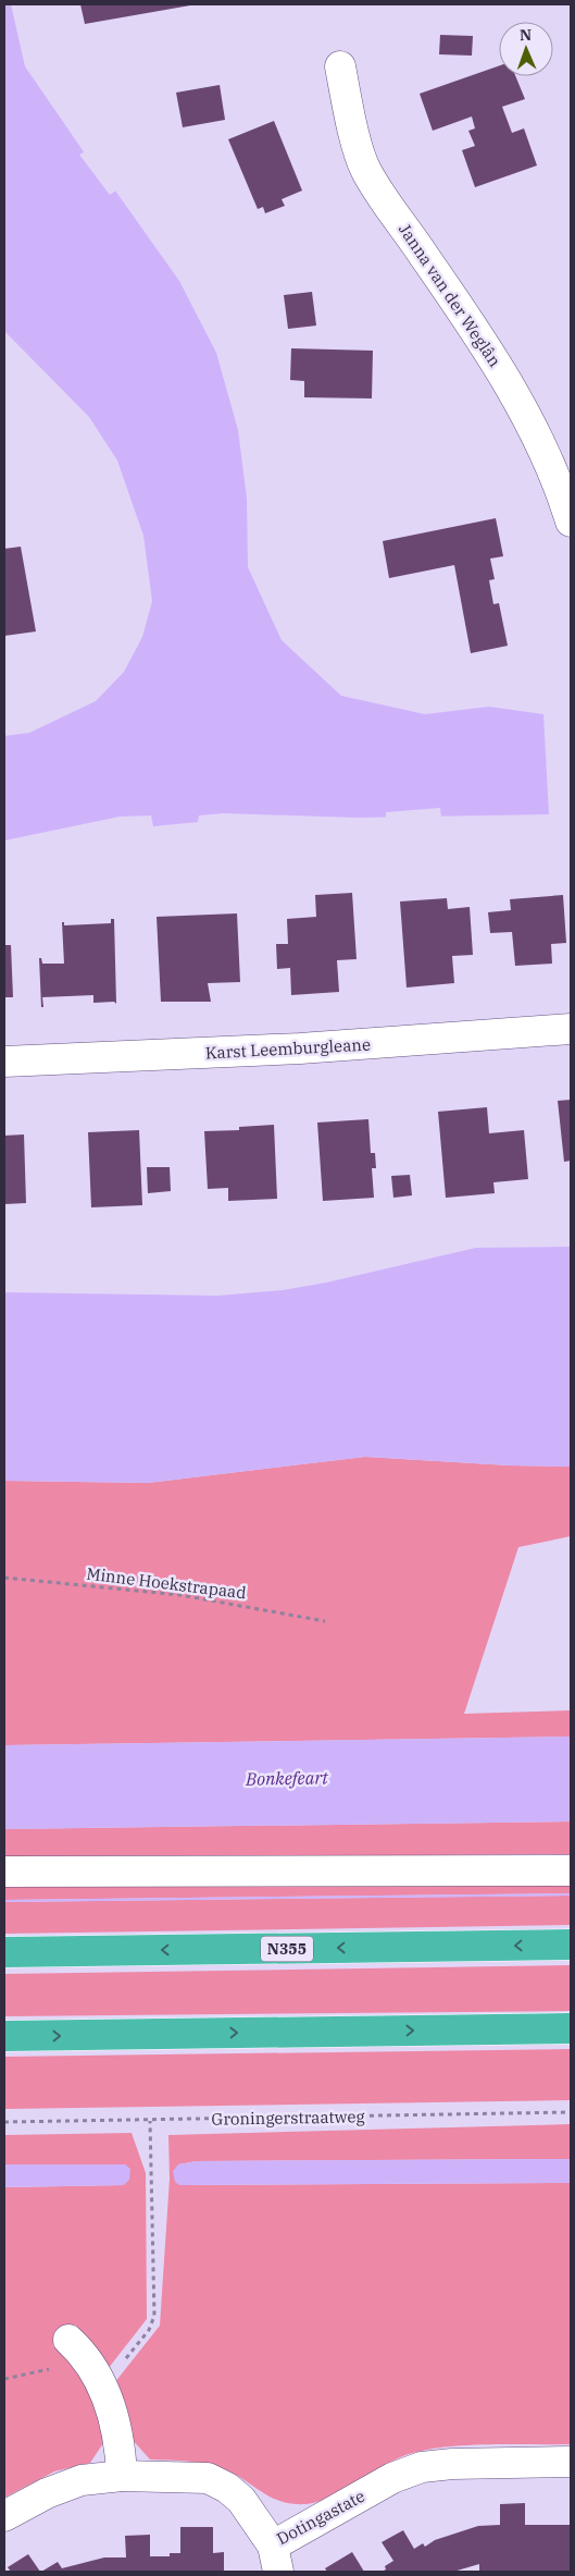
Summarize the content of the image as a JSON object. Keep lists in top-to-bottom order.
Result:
{
  "streets": {
    "highway": ["N355"],
    "street": ["Janna van der Weglân", "Karst Leemburgleane", "Dotingastate"],
    "path": ["Minne Hoekstrapaad", "Groningerstraatweg"]
  },
  "water": ["Bonkefeart"],
  "north": "top"
}
